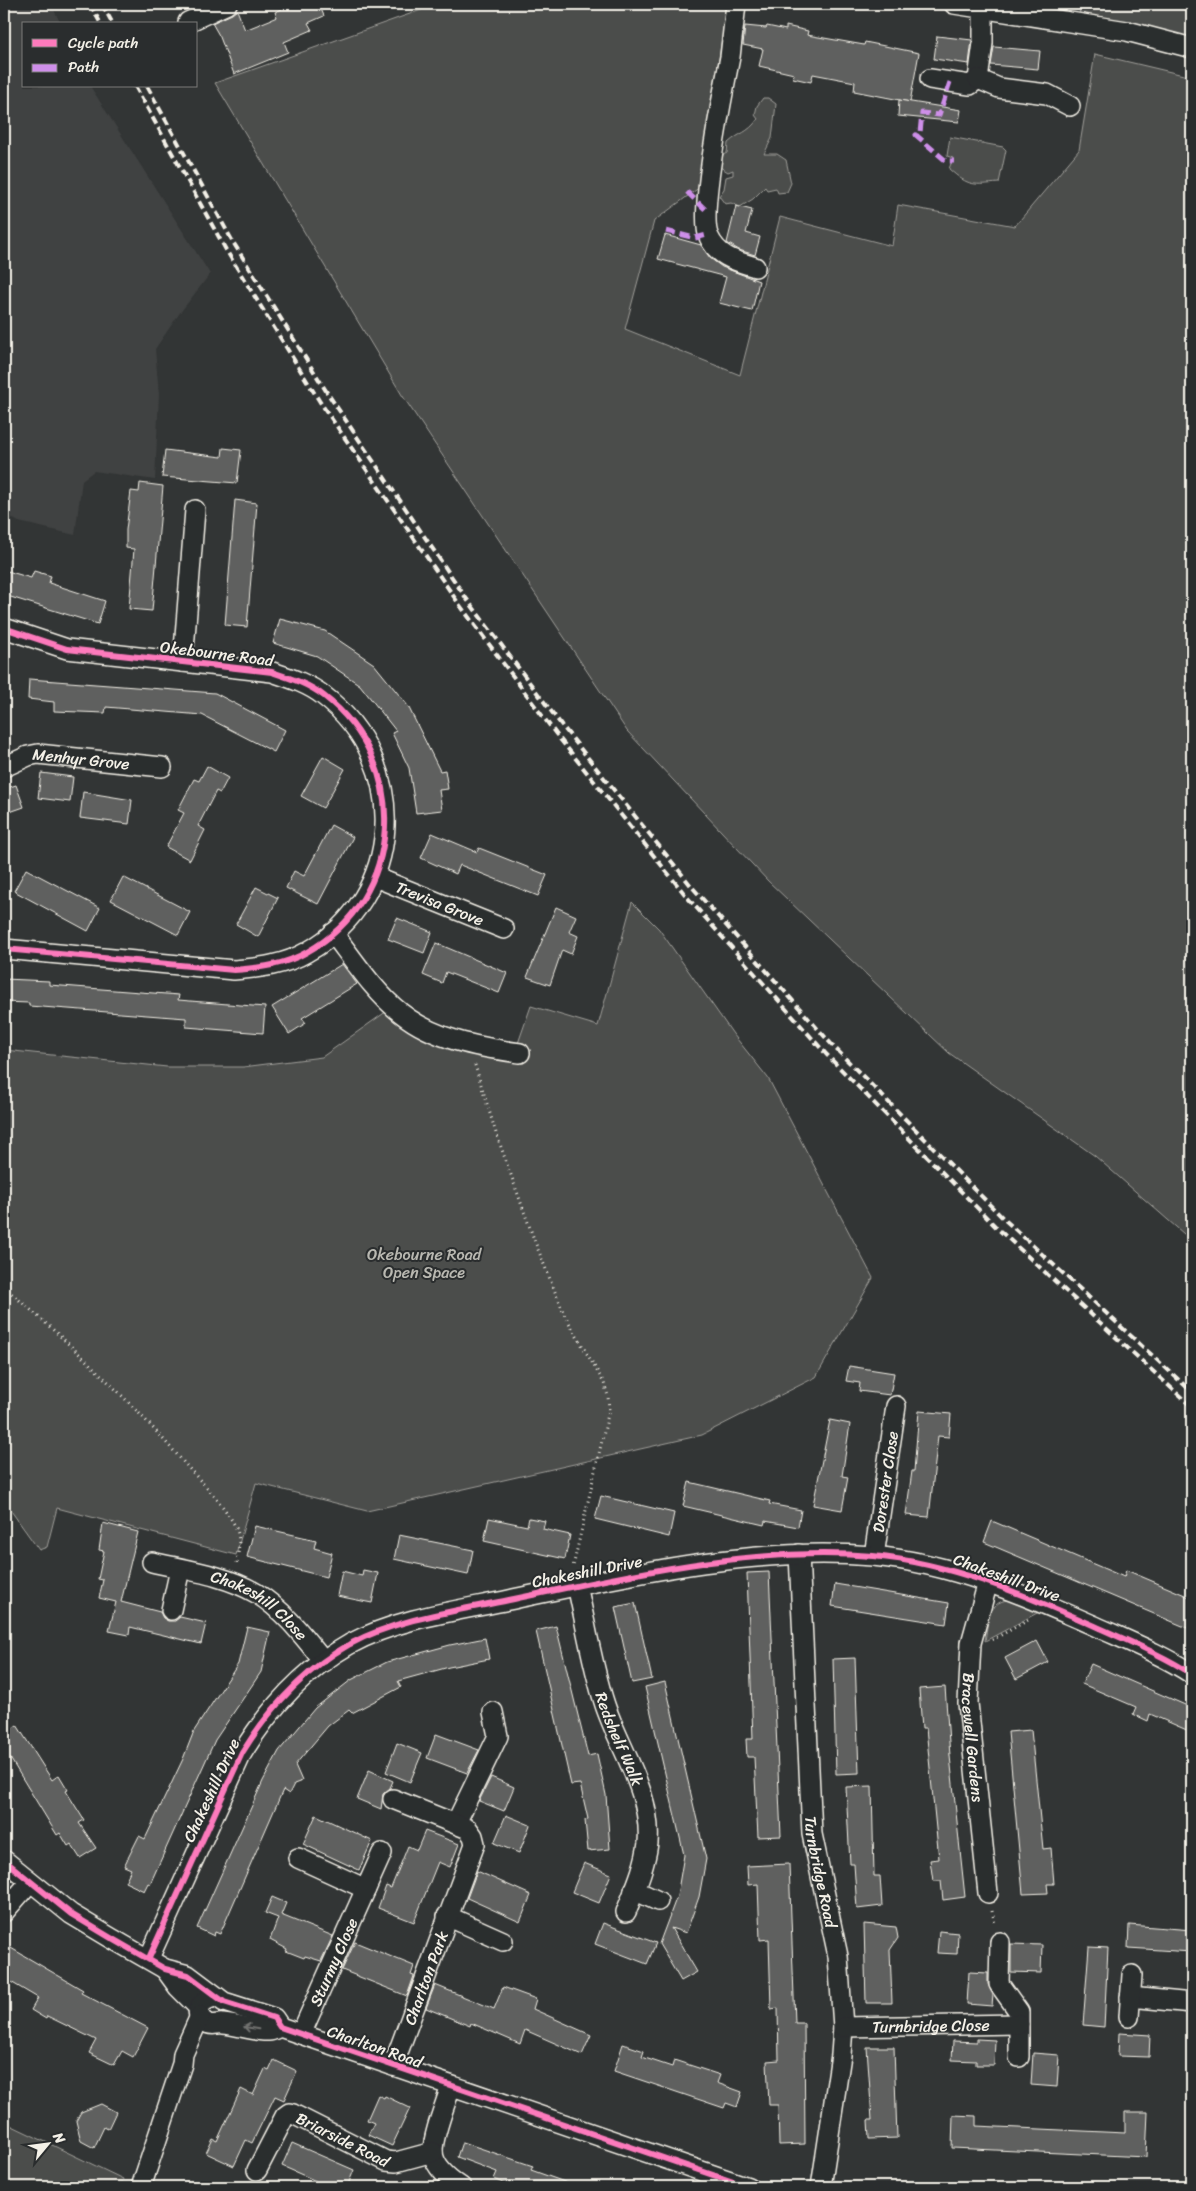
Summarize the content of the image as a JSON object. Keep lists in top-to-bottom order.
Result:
{
  "streets": {
    "street": [
      "Okebourne Road",
      "Menhyr Grove",
      "Trevisa Grove",
      "Dorester Close",
      "Chakeshill Drive",
      "Chakeshill Close",
      "Bracewell Gardens",
      "Redshelf Walk",
      "Turnbridge Road",
      "Sturmy Close",
      "Charlton Park",
      "Turnbridge Close",
      "Charlton Road",
      "Briarside Road"
    ]
  },
  "crossings": [
    ["Okebourne Road", "Trevisa Grove"],
    ["Dorester Close", "Chakeshill Drive"],
    ["Chakeshill Drive", "Chakeshill Close"],
    ["Chakeshill Drive", "Bracewell Gardens"],
    ["Chakeshill Drive", "Redshelf Walk"],
    ["Chakeshill Drive", "Turnbridge Road"],
    ["Chakeshill Drive", "Charlton Road"],
    ["Turnbridge Road", "Turnbridge Close"],
    ["Sturmy Close", "Charlton Road"],
    ["Charlton Park", "Charlton Road"]
  ],
  "parks": ["Okebourne Road Open Space"],
  "legend": ["Cycle path", "Path"],
  "north": "top right"
}
